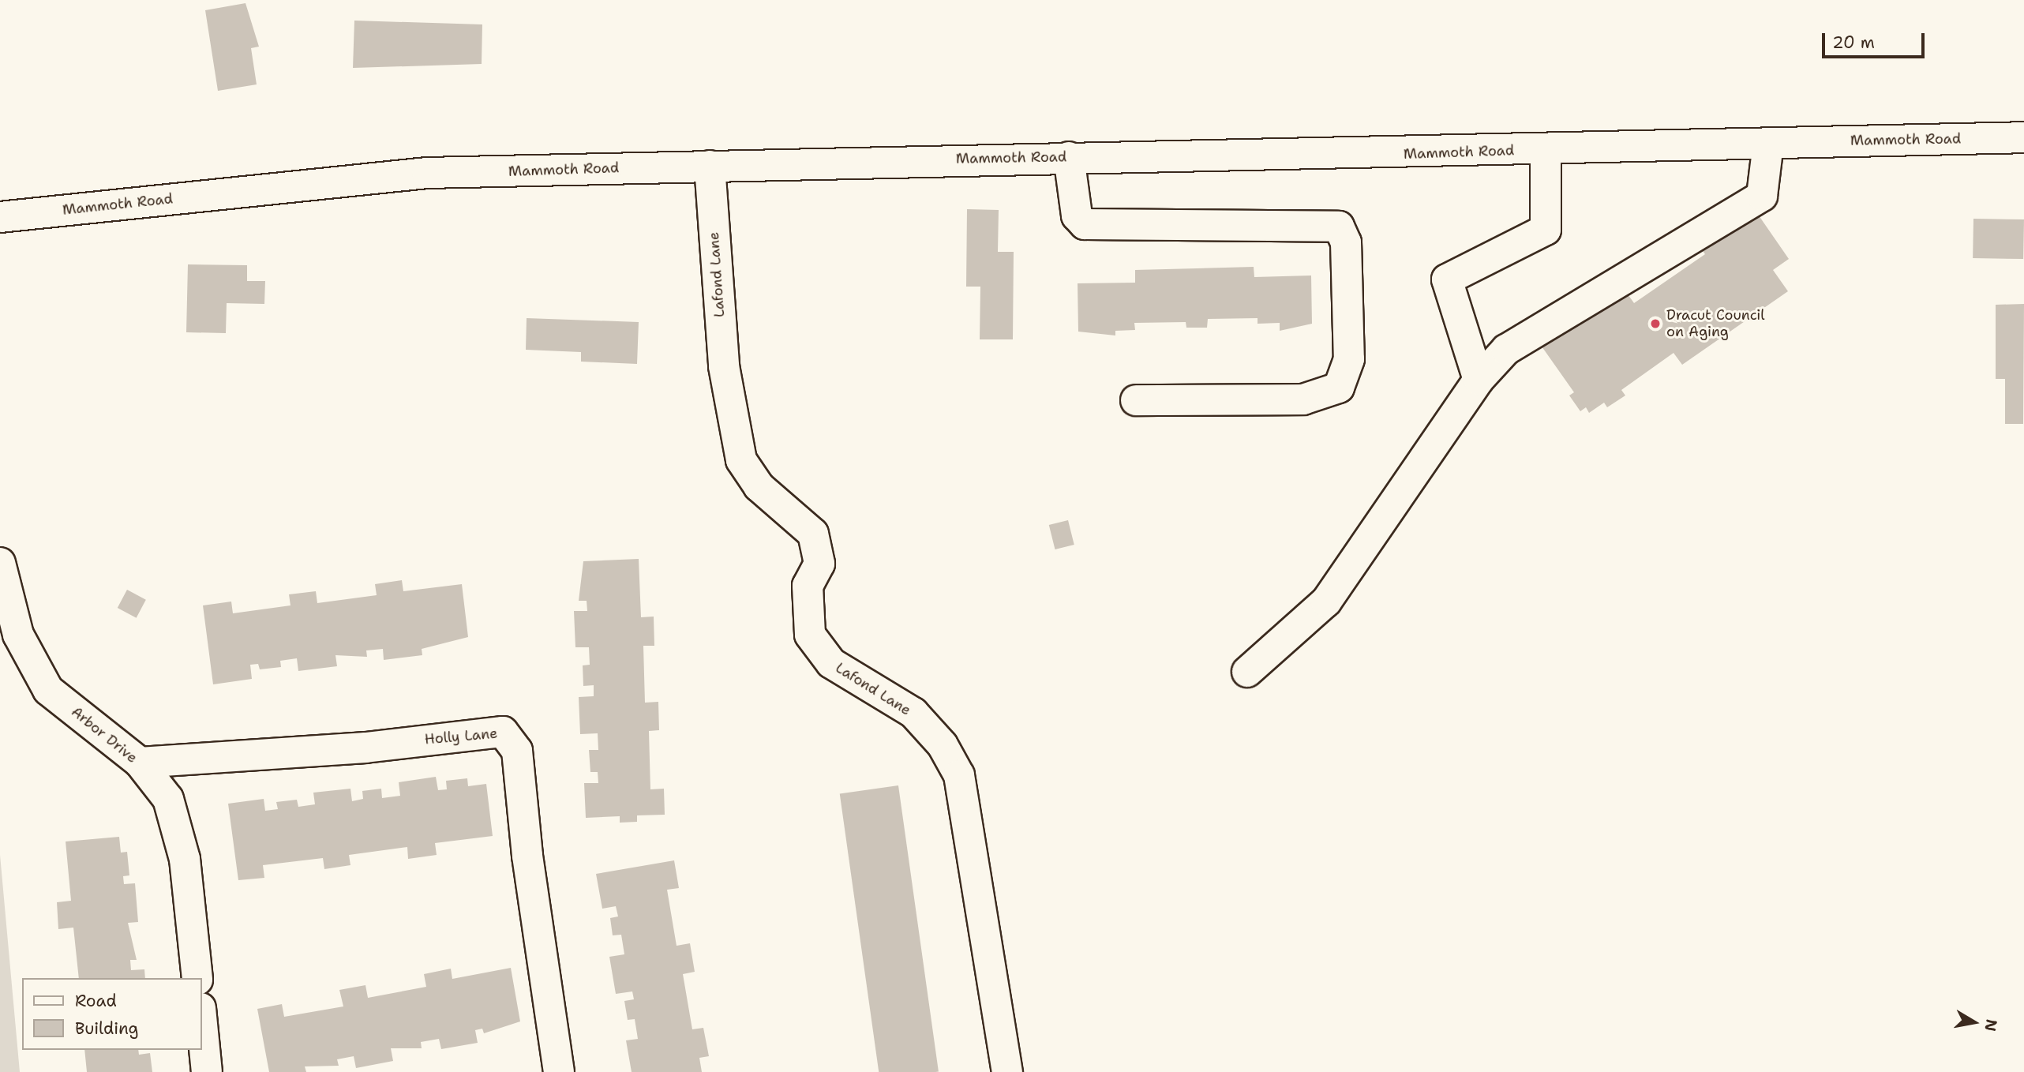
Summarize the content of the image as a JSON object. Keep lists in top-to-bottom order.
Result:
{
  "streets": {
    "street": [
      "Mammoth Road",
      "Lafond Lane",
      "Arbor Drive",
      "Holly Lane"
    ]
  },
  "crossings": [
    ["Mammoth Road", "Lafond Lane"],
    ["Arbor Drive", "Holly Lane"]
  ],
  "places": ["Dracut Council on Aging"],
  "legend": ["Road", "Building"],
  "scale_bar": "20 m",
  "north": "right"
}
